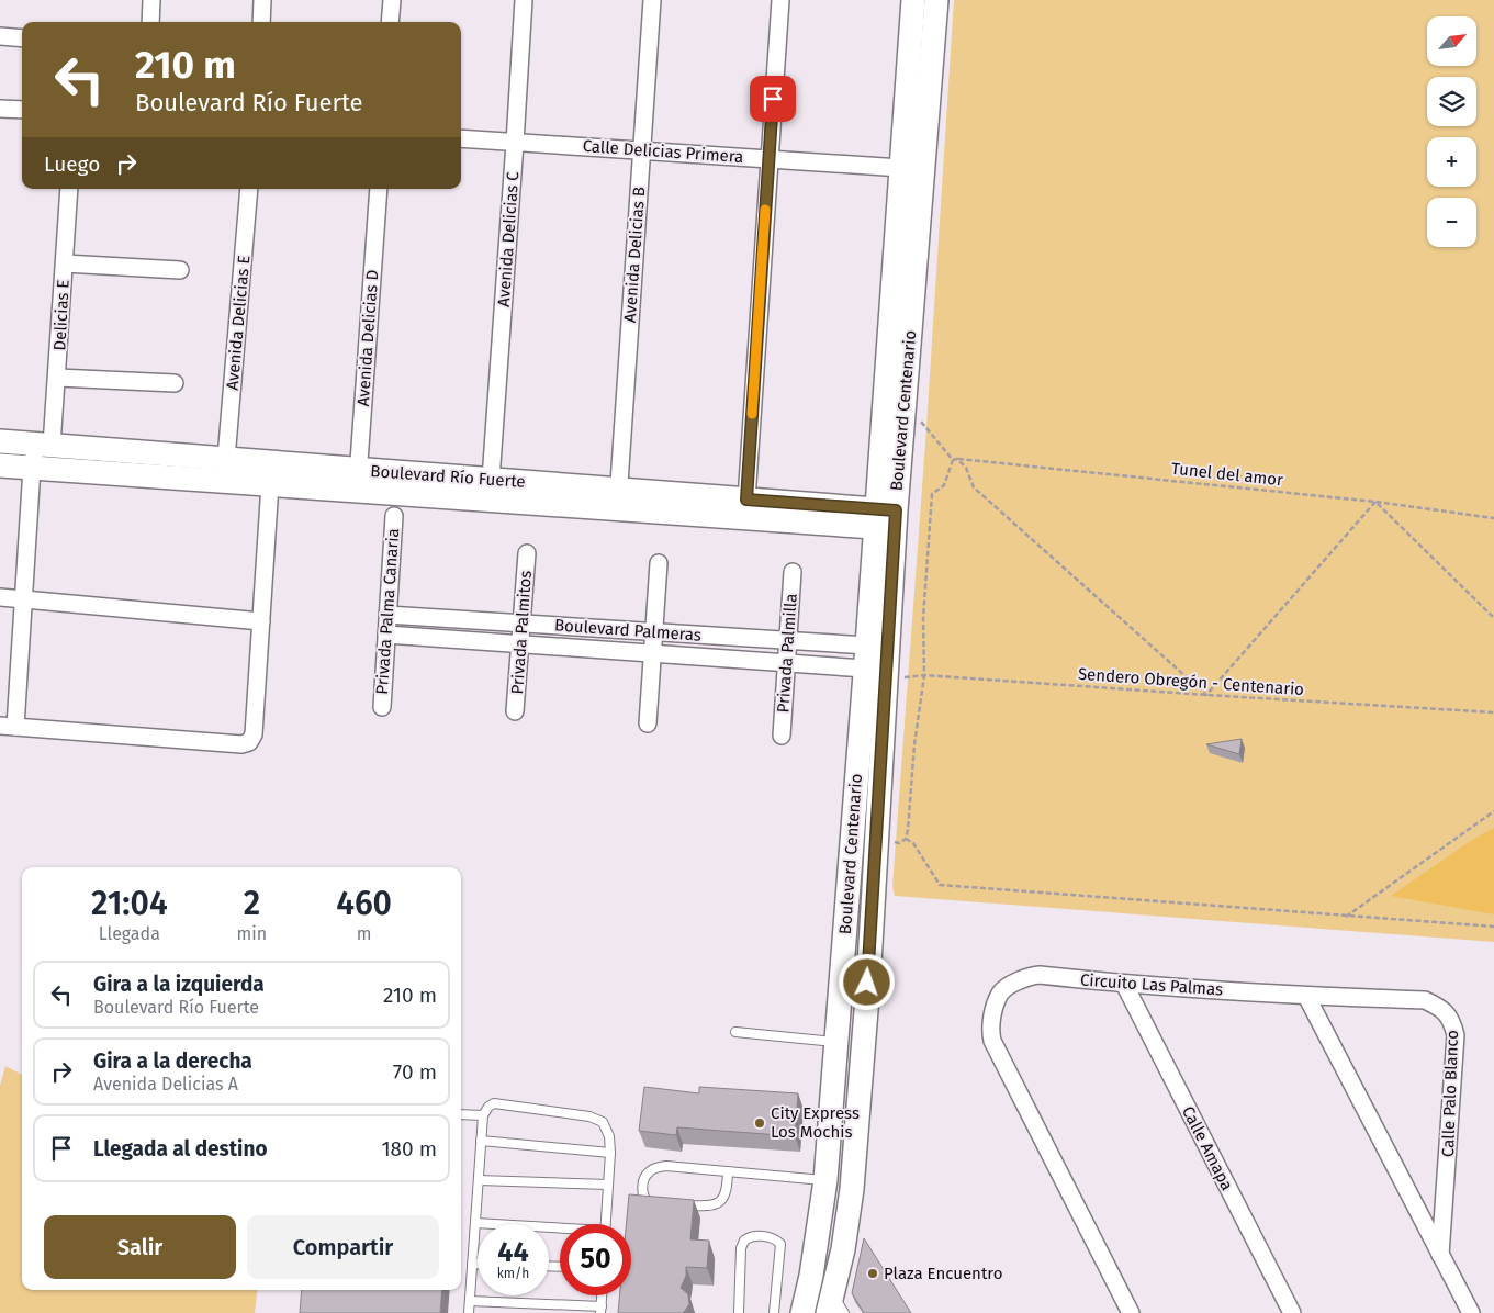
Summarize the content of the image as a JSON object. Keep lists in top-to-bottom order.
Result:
{
  "streets": {
    "main road": ["Boulevard Centenario", "Boulevard Río Fuerte"],
    "street": [
      "Calle Delicias Primera",
      "Avenida Delicias C",
      "Avenida Delicias B",
      "Delicias E",
      "Avenida Delicias E",
      "Avenida Delicias D",
      "Privada Palma Canaria",
      "Boulevard Palmeras",
      "Privada Palmitos",
      "Privada Palmilla",
      "Circuito Las Palmas",
      "Calle Palo Blanco",
      "Calle Amapa"
    ],
    "path": ["Tunel del amor", "Sendero Obregón - Centenario"]
  },
  "crossings": [
    ["Calle Delicias Primera", "Avenida Delicias C"],
    ["Calle Delicias Primera", "Avenida Delicias B"],
    ["Calle Delicias Primera", "Boulevard Centenario"],
    ["Avenida Delicias C", "Boulevard Río Fuerte"],
    ["Avenida Delicias B", "Boulevard Río Fuerte"],
    ["Delicias E", "Boulevard Río Fuerte"],
    ["Avenida Delicias E", "Boulevard Río Fuerte"],
    ["Avenida Delicias D", "Boulevard Río Fuerte"],
    ["Boulevard Centenario", "Boulevard Río Fuerte"],
    ["Boulevard Centenario", "Boulevard Palmeras"],
    ["Boulevard Centenario", "Sendero Obregón - Centenario"],
    ["Privada Palma Canaria", "Boulevard Palmeras"],
    ["Boulevard Palmeras", "Privada Palmitos"],
    ["Boulevard Palmeras", "Privada Palmilla"],
    ["Boulevard Palmeras", "Sendero Obregón - Centenario"],
    ["Circuito Las Palmas", "Calle Palo Blanco"],
    ["Circuito Las Palmas", "Calle Amapa"]
  ],
  "places": ["City Express Los Mochis", "Plaza Encuentro"],
  "north": "top right",
  "page": {
    "map_buttons": ["+", "−"],
    "turn": ["210 m", "Boulevard Río Fuerte"],
    "then": "Luego",
    "eta": [
      "21:04",
      "Llegada",
      "2",
      "min",
      "460",
      "m"
    ],
    "list": [
      {
        "name": "Gira a la izquierda",
        "note": "Boulevard Río Fuerte",
        "value": "210 m"
      },
      {
        "name": "Gira a la derecha",
        "note": "Avenida Delicias A",
        "value": "70 m"
      },
      {
        "name": "Llegada al destino",
        "value": "180 m"
      }
    ],
    "buttons": ["Salir", "Compartir"],
    "speed": "44 km/h",
    "limit": "50"
  }
}
